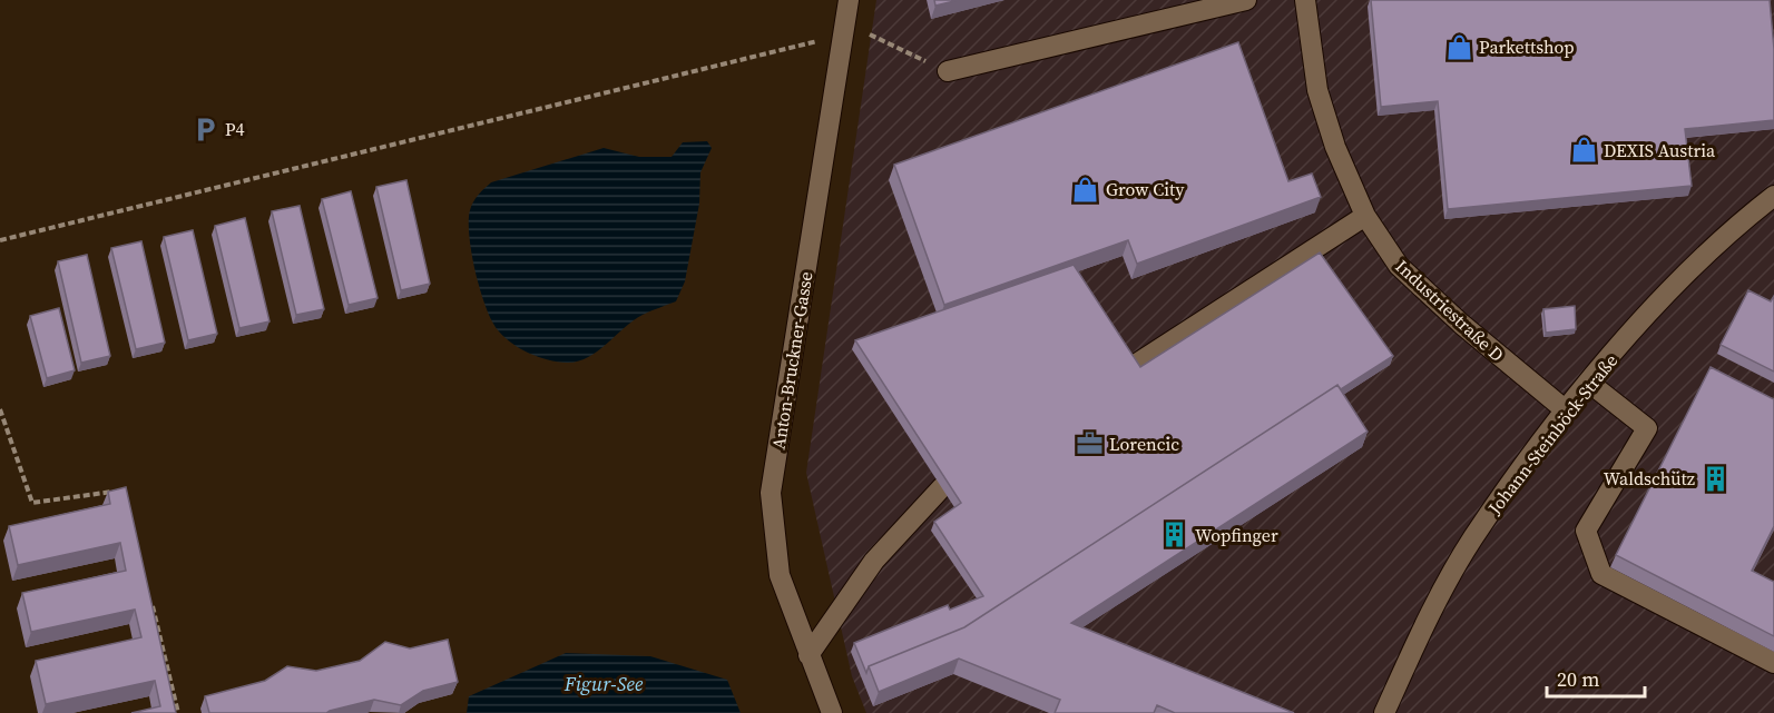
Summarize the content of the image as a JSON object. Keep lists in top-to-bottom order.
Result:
{
  "streets": {
    "street": ["Industriestraße D", "Anton-Bruckner-Gasse", "Johann-Steinböck-Straße"]
  },
  "crossings": [
    ["Industriestraße D", "Johann-Steinböck-Straße"]
  ],
  "water": ["Figur-See"],
  "places": {
    "shop": ["Parkettshop", "DEXIS Austria", "Grow City"],
    "parking": ["P4"],
    "office": ["Lorencic"],
    "building": ["Waldschütz", "Wopfinger"]
  },
  "scale_bar": "20 m"
}
